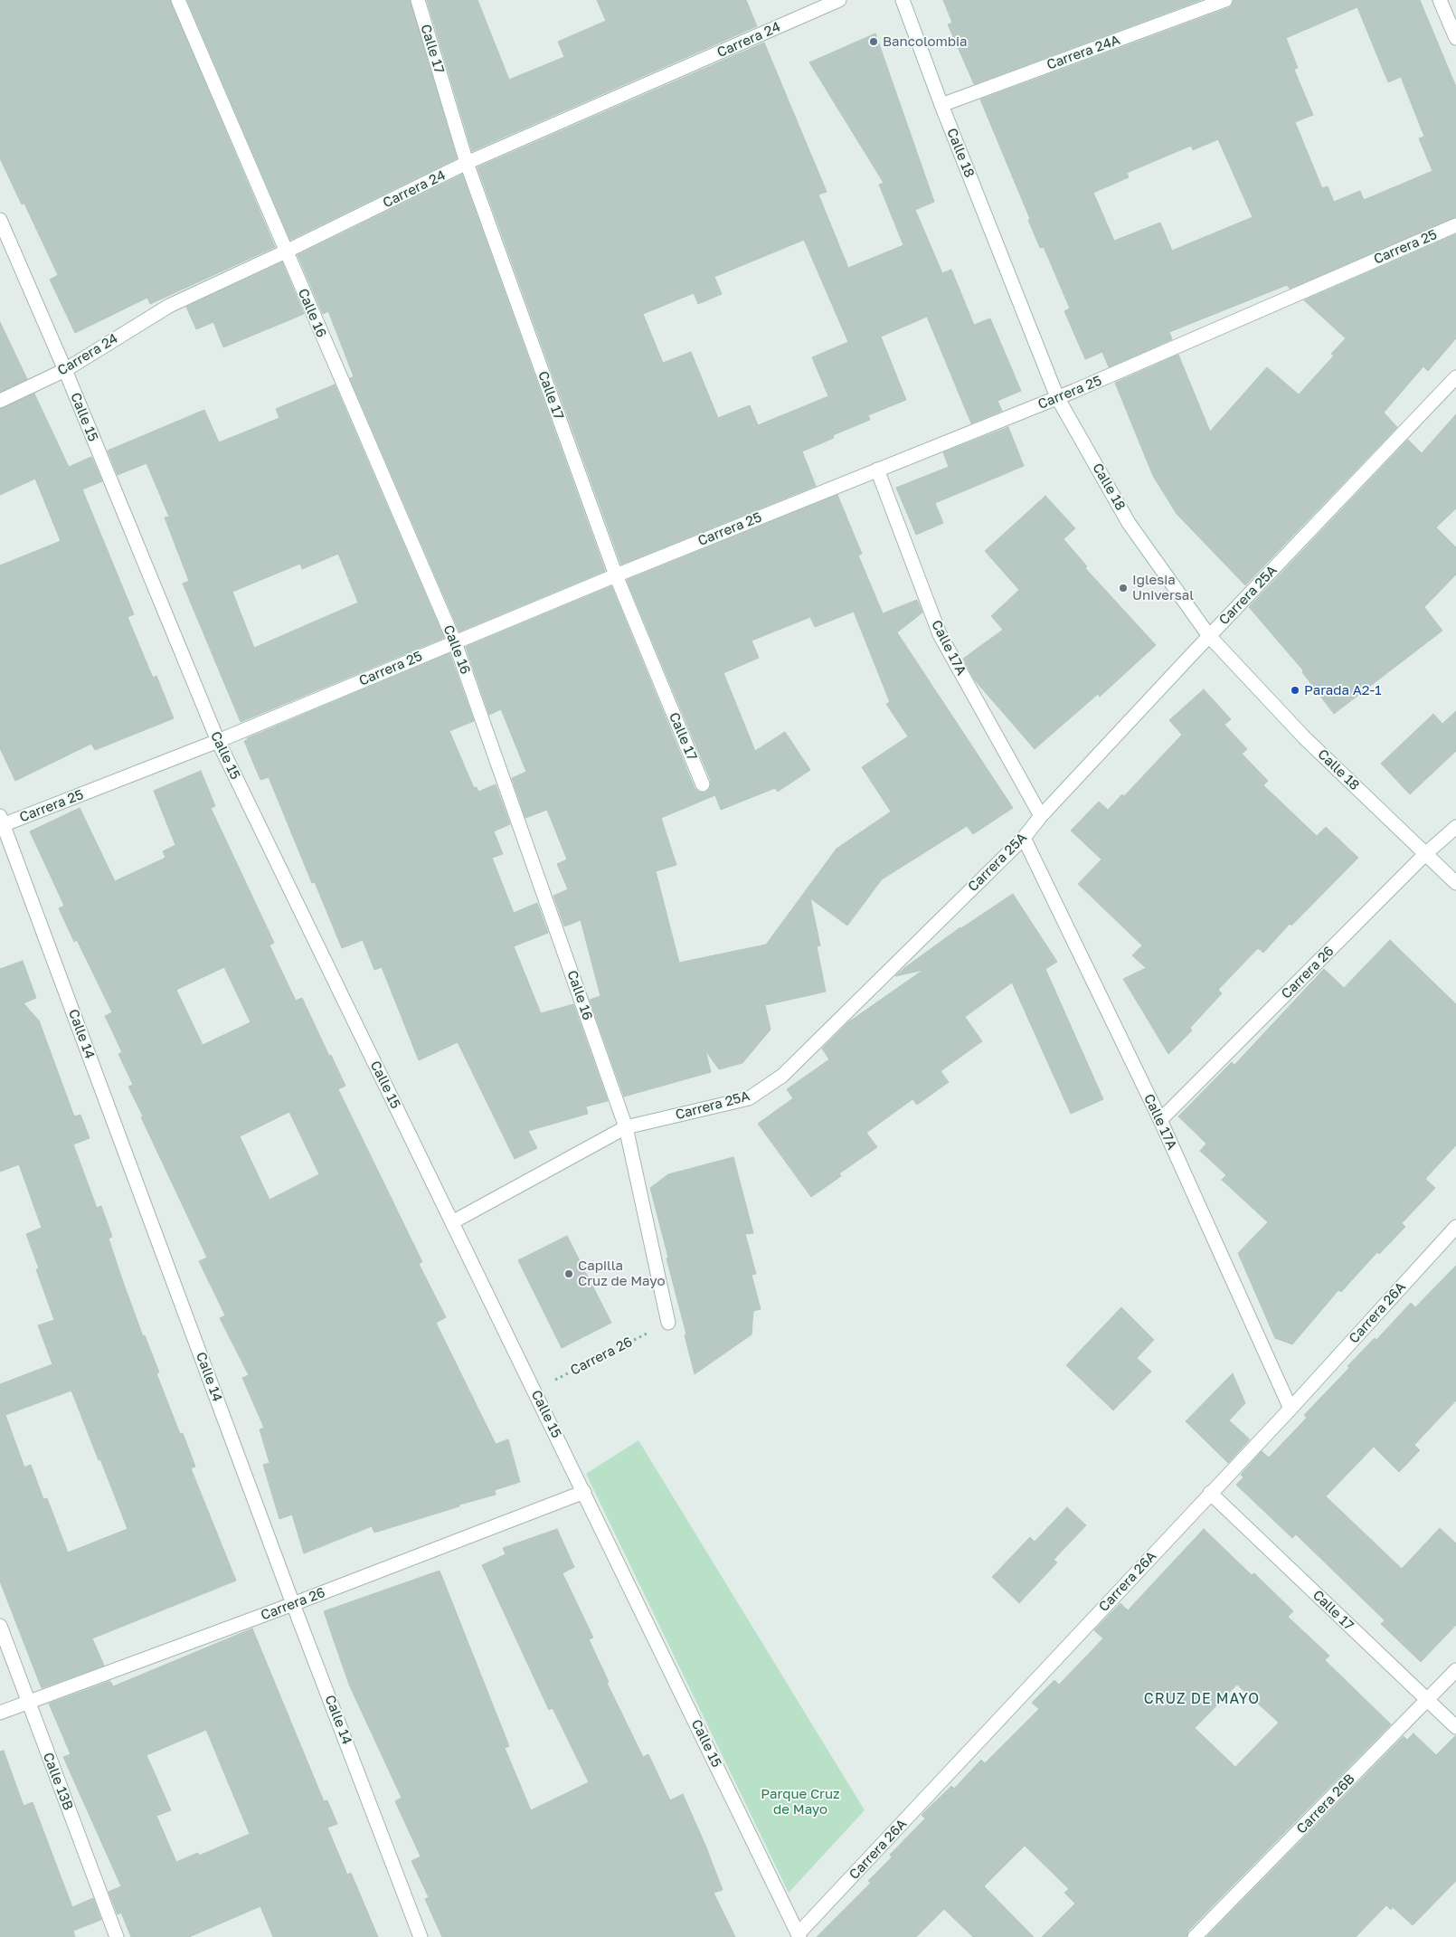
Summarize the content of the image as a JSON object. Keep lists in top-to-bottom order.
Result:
{
  "streets": {
    "street": [
      "Carrera 24",
      "Calle 17",
      "Carrera 24A",
      "Calle 18",
      "Carrera 25",
      "Calle 16",
      "Calle 15",
      "Carrera 25A",
      "Calle 17A",
      "Carrera 26",
      "Calle 14",
      "Carrera 26A",
      "Calle 13B",
      "Carrera 26B"
    ]
  },
  "crossings": [
    ["Carrera 24", "Calle 17"],
    ["Carrera 24", "Calle 16"],
    ["Carrera 24", "Calle 15"],
    ["Calle 17", "Carrera 25"],
    ["Calle 17", "Carrera 26A"],
    ["Calle 17", "Carrera 26B"],
    ["Carrera 24A", "Calle 18"],
    ["Calle 18", "Carrera 25"],
    ["Calle 18", "Carrera 25A"],
    ["Calle 18", "Carrera 26"],
    ["Carrera 25", "Calle 16"],
    ["Carrera 25", "Calle 15"],
    ["Carrera 25", "Calle 17A"],
    ["Carrera 25", "Calle 14"],
    ["Calle 16", "Carrera 25A"],
    ["Calle 16", "Carrera 26"],
    ["Calle 15", "Carrera 25A"],
    ["Calle 15", "Carrera 26"],
    ["Calle 15", "Carrera 26A"],
    ["Carrera 25A", "Calle 17A"],
    ["Calle 17A", "Carrera 26"],
    ["Calle 17A", "Carrera 26A"],
    ["Carrera 26", "Calle 14"],
    ["Carrera 26", "Calle 13B"]
  ],
  "districts": ["CRUZ DE MAYO"],
  "parks": ["Parque Cruz de Mayo"],
  "places": [
    "Bancolombia",
    "Iglesia Universal",
    "Parada A2-1",
    "Capilla Cruz de Mayo"
  ]
}
